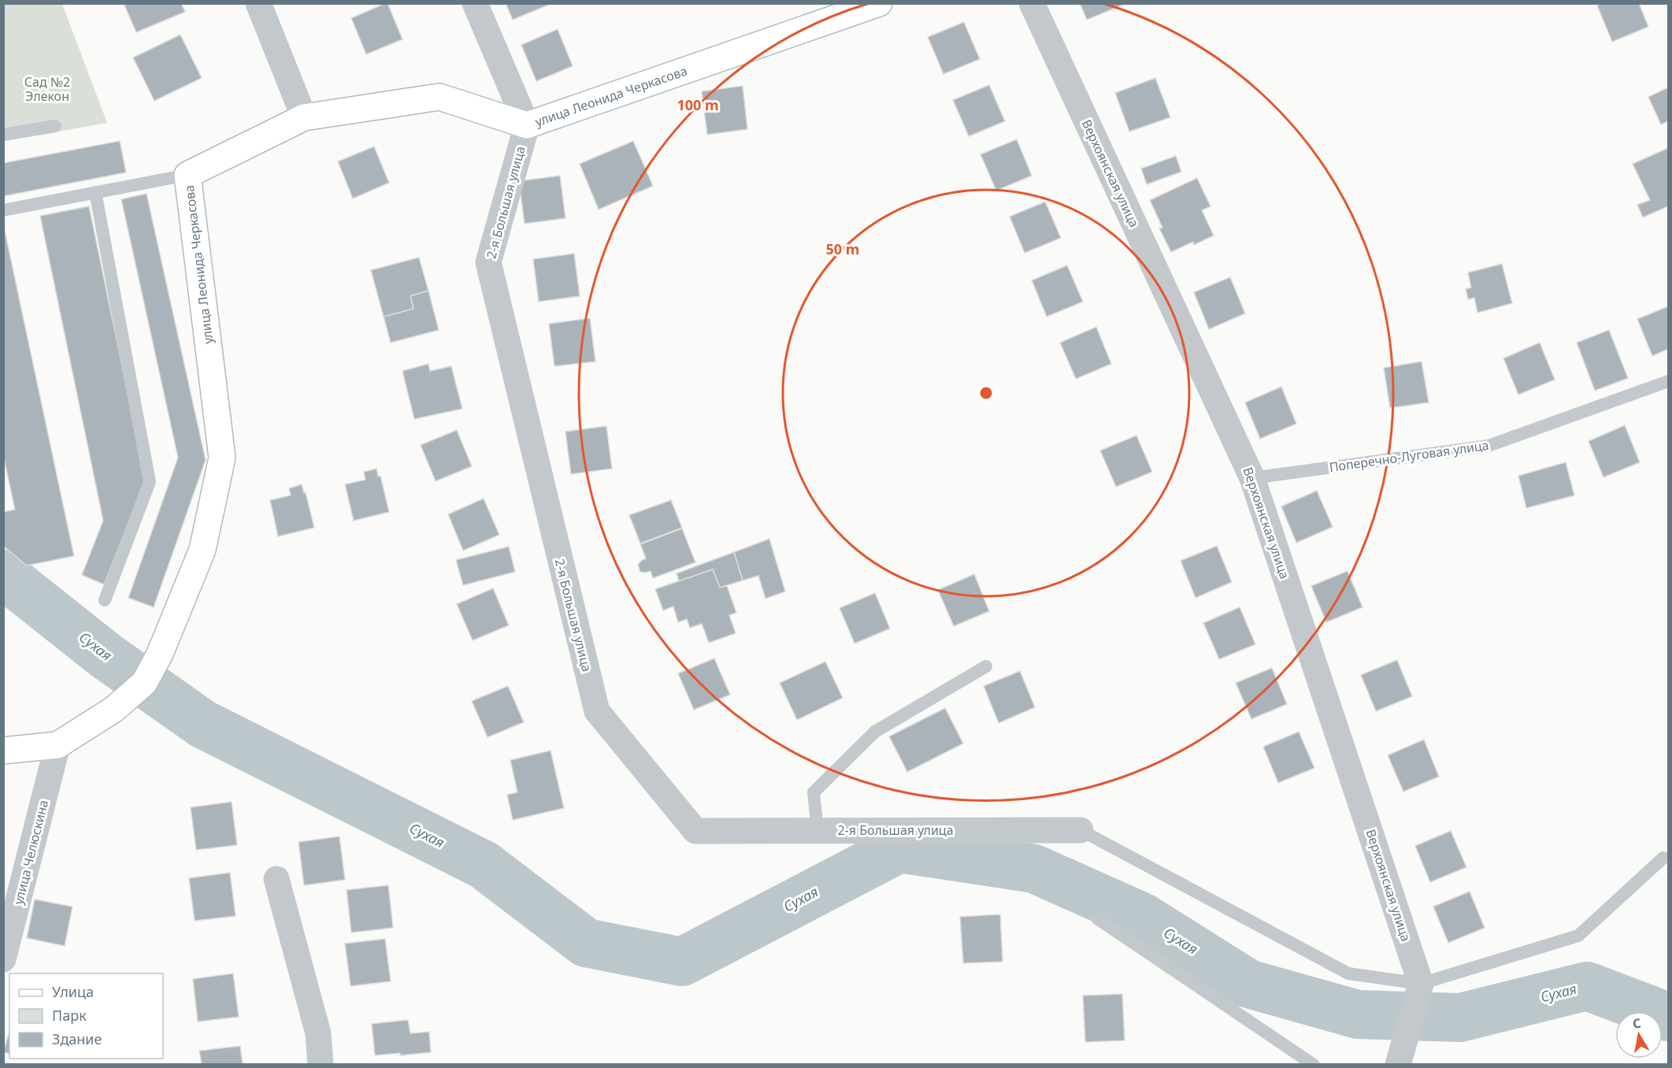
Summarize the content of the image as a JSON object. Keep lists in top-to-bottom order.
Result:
{
  "streets": {
    "street": [
      "улица Леонида Черкасова",
      "Верхоянская улица",
      "2-я Большая улица",
      "улица Челюскина"
    ],
    "lane": ["Поперечно-Луговая улица"]
  },
  "crossings": [
    ["улица Леонида Черкасова", "2-я Большая улица"],
    ["улица Леонида Черкасова", "улица Челюскина"],
    ["Верхоянская улица", "Поперечно-Луговая улица"]
  ],
  "water": ["Сухая"],
  "parks": ["Сад №2 Элекон"],
  "legend": ["Улица", "Парк", "Здание"],
  "north": "top",
  "rings": ["100 m", "50 m"]
}
